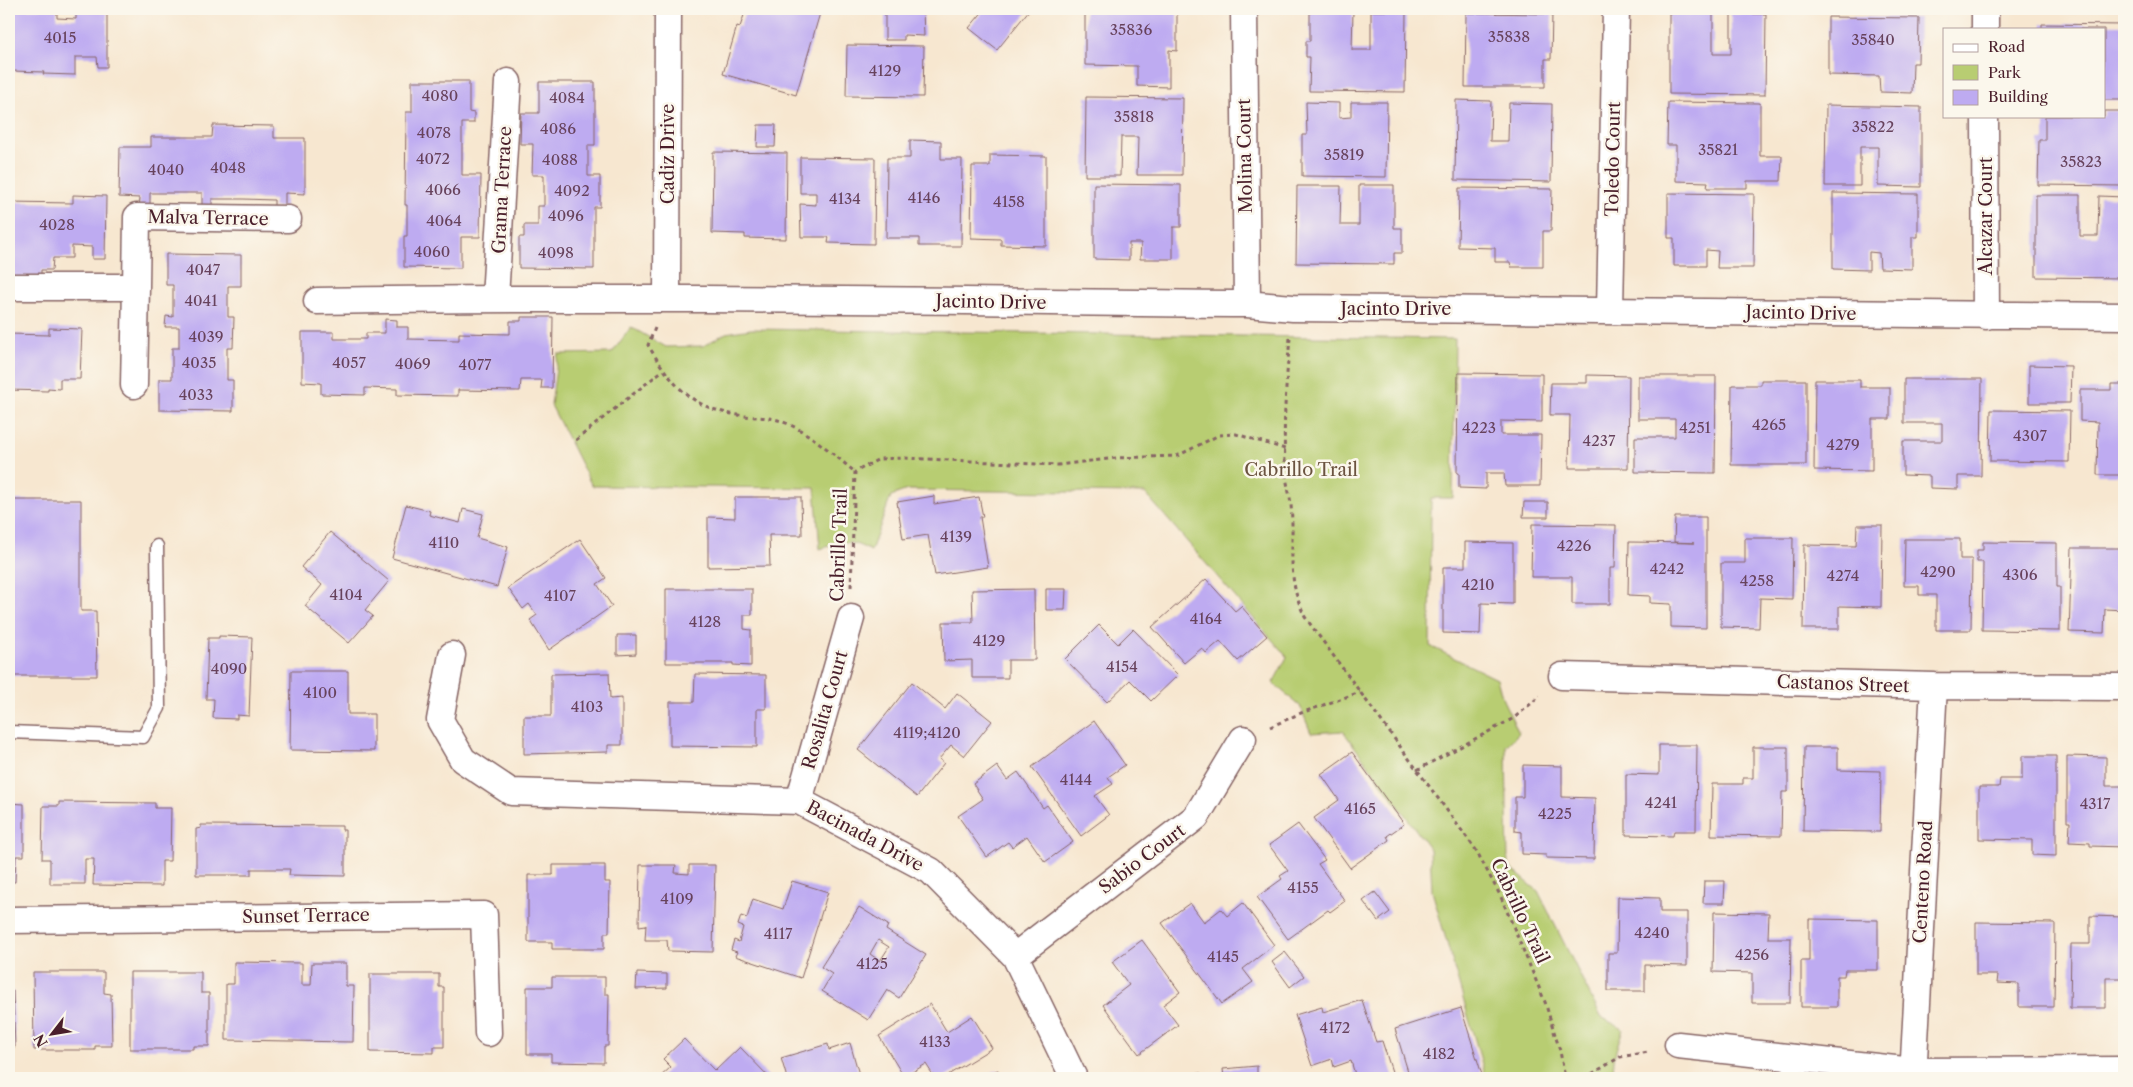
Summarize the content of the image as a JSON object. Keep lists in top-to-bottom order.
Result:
{
  "streets": {
    "street": [
      "Cadiz Drive",
      "Molina Court",
      "Toledo Court",
      "Grama Terrace",
      "Alcazar Court",
      "Malva Terrace",
      "Jacinto Drive",
      "Castanos Street",
      "Rosalita Court",
      "Bacinada Drive",
      "Sabio Court",
      "Centeno Road",
      "Sunset Terrace"
    ],
    "path": ["Cabrillo Trail"]
  },
  "crossings": [
    ["Cadiz Drive", "Jacinto Drive"],
    ["Cadiz Drive", "Cabrillo Trail"],
    ["Molina Court", "Jacinto Drive"],
    ["Toledo Court", "Jacinto Drive"],
    ["Alcazar Court", "Jacinto Drive"],
    ["Jacinto Drive", "Cabrillo Trail"],
    ["Cabrillo Trail", "Rosalita Court"],
    ["Castanos Street", "Centeno Road"],
    ["Rosalita Court", "Bacinada Drive"],
    ["Bacinada Drive", "Sabio Court"]
  ],
  "parks": ["Cabrillo Trail"],
  "house_numbers": [
    "35836",
    "35838",
    "4015",
    "35840",
    "4129",
    "4080",
    "4084",
    "35818",
    "35822",
    "4086",
    "4078",
    "35821",
    "35819",
    "4072",
    "4088",
    "35823",
    "4048",
    "4040",
    "4066",
    "4092",
    "4146",
    "4134",
    "4158",
    "4096",
    "4064",
    "4028",
    "4060",
    "4098",
    "4047",
    "4041",
    "4039",
    "4035",
    "4057",
    "4069",
    "4077",
    "4033",
    "4265",
    "4223",
    "4251",
    "4307",
    "4237",
    "4279",
    "4139",
    "4110",
    "4226",
    "4242",
    "4290",
    "4306",
    "4274",
    "4258",
    "4210",
    "4104",
    "4107",
    "4164",
    "4128",
    "4129",
    "4154",
    "4090",
    "4100",
    "4103",
    "4119;4120",
    "4144",
    "4241",
    "4317",
    "4165",
    "4225",
    "4155",
    "4109",
    "4240",
    "4117",
    "4256",
    "4145",
    "4125",
    "4172",
    "4133",
    "4182"
  ],
  "legend": ["Road", "Park", "Building"],
  "north": "bottom left"
}
